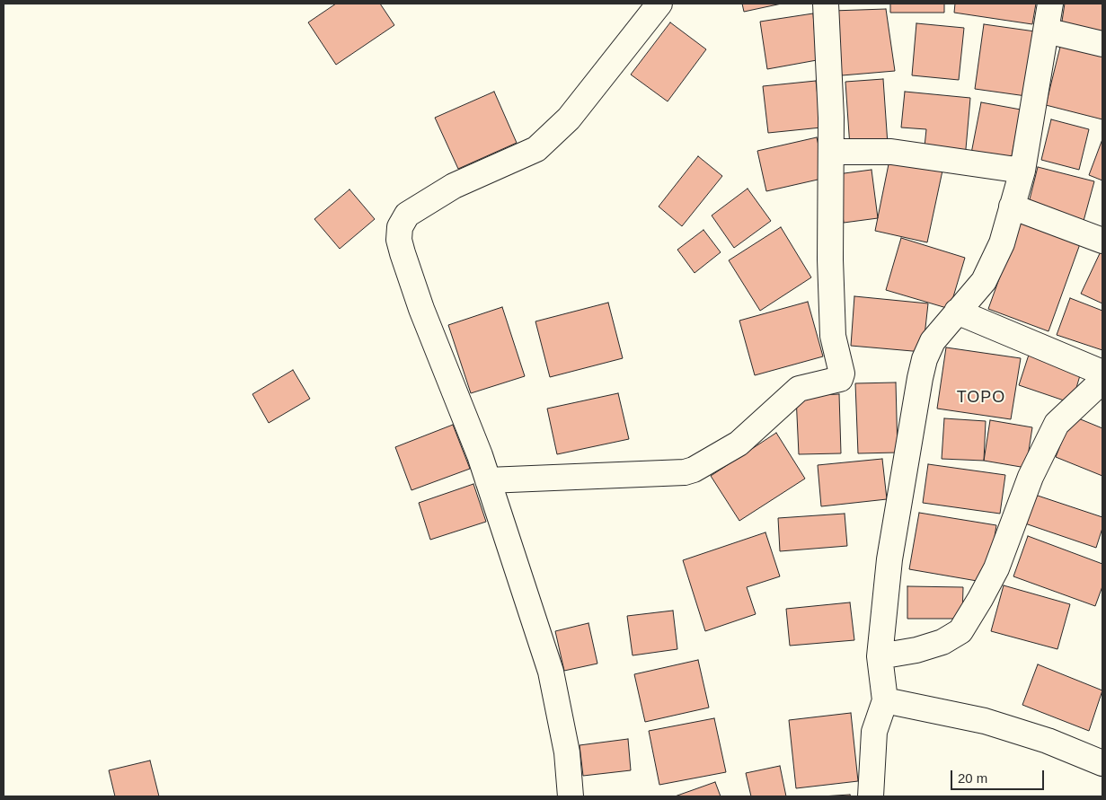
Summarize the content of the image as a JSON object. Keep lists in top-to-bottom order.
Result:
{
  "districts": ["TOPO"],
  "scale_bar": "20 m"
}
